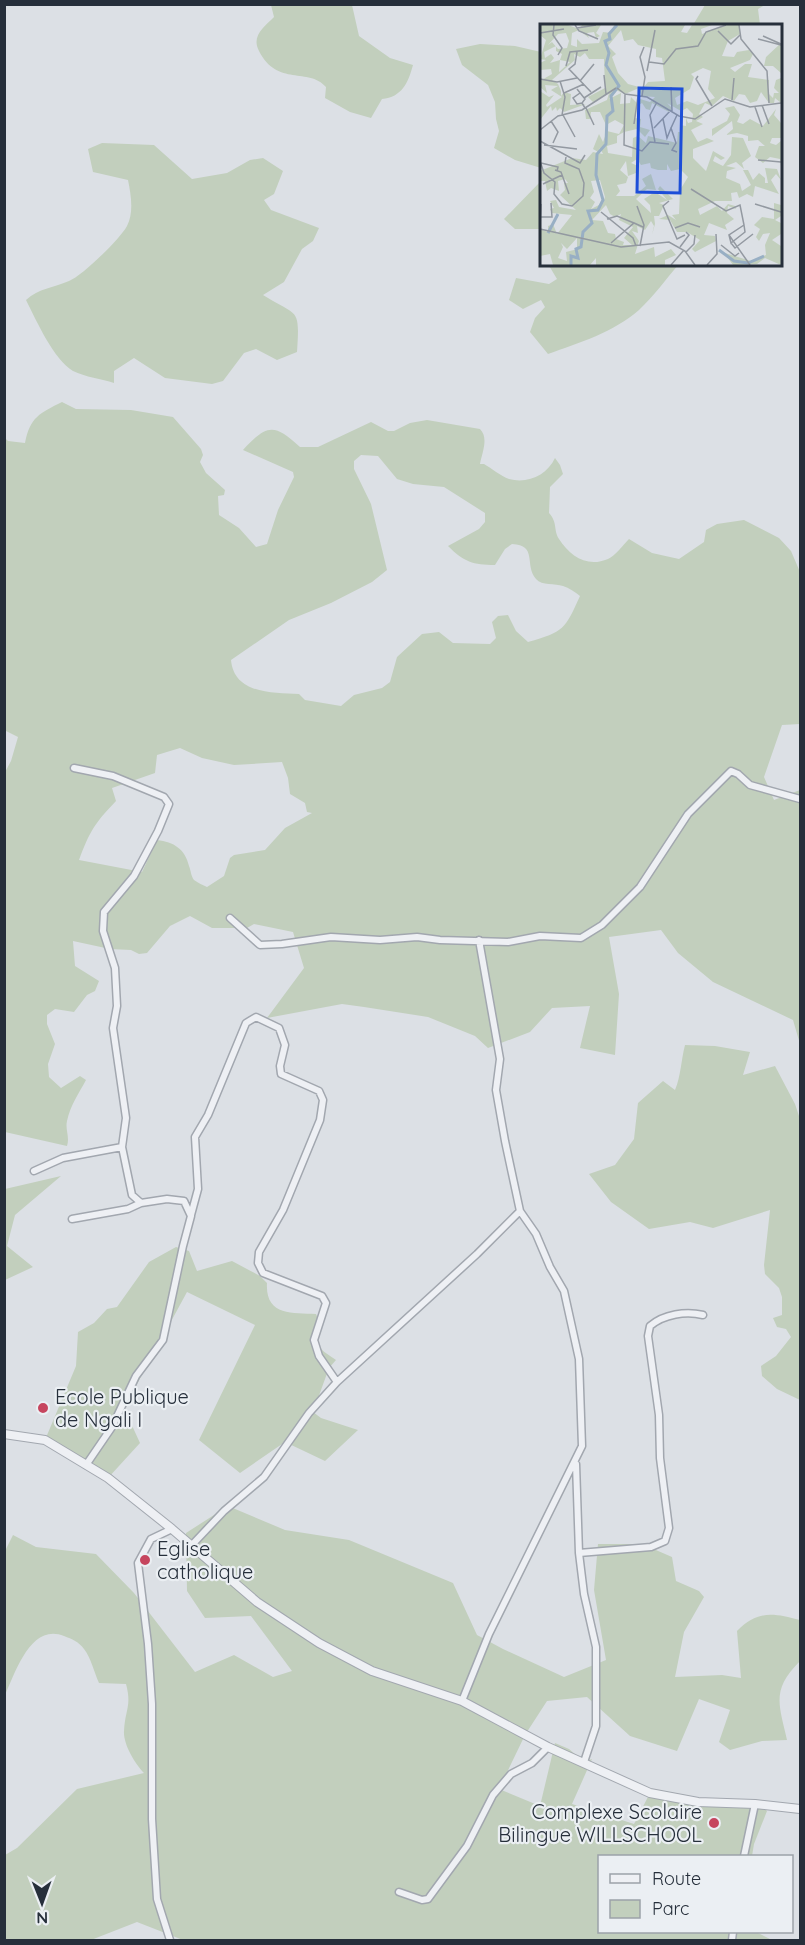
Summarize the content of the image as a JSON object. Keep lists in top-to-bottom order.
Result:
{
  "places": ["Ecole Publique de Ngali I", "Eglise catholique", "Complexe Scolaire Bilingue WILLSCHOOL"],
  "legend": ["Route", "Parc"],
  "north": "bottom"
}
